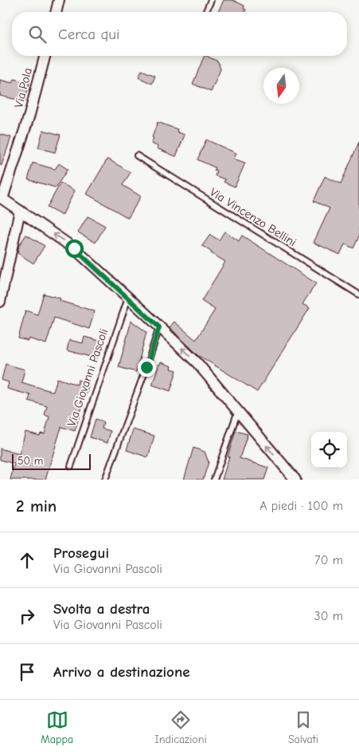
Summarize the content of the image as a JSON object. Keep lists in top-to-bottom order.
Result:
{
  "streets": {
    "street": ["Via Pola"],
    "lane": ["Via Vincenzo Bellini", "Via Giovanni Pascoli"]
  },
  "scale_bar": "50 m",
  "north": "bottom",
  "page": {
    "search": "Cerca qui",
    "scale": "50 m",
    "heading": ["2 min", "A piedi · 100 m"],
    "list": [
      ["Prosegui", "Via Giovanni Pascoli", "70 m"],
      ["Svolta a destra", "Via Giovanni Pascoli", "30 m"],
      "Arrivo a destinazione"
    ],
    "nav": ["Mappa", "Indicazioni", "Salvati"]
  }
}
